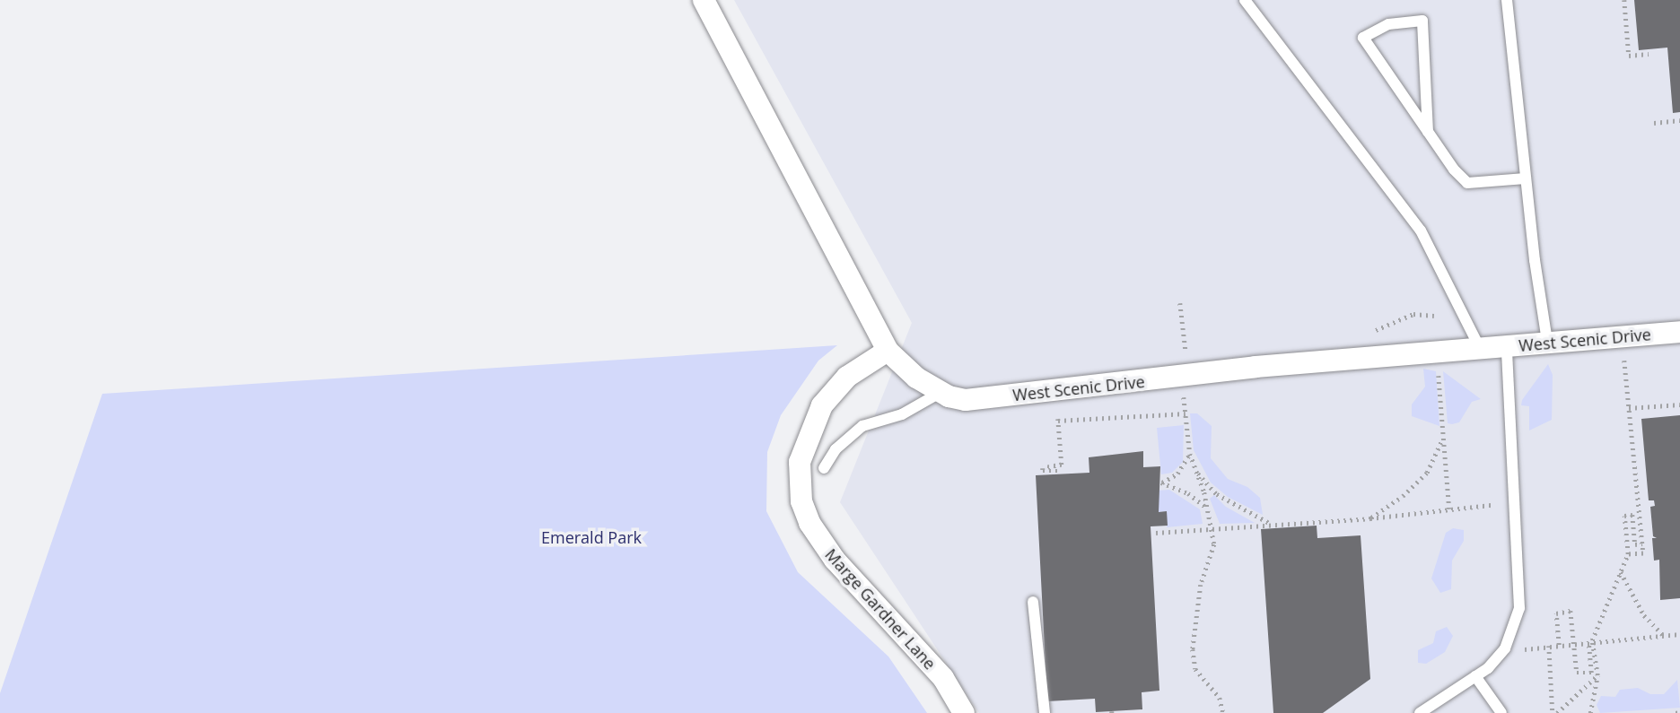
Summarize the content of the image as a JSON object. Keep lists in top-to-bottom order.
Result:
{
  "streets": {
    "street": ["West Scenic Drive", "Marge Gardner Lane"]
  },
  "crossings": [
    ["West Scenic Drive", "Marge Gardner Lane"]
  ],
  "parks": ["Emerald Park"]
}
